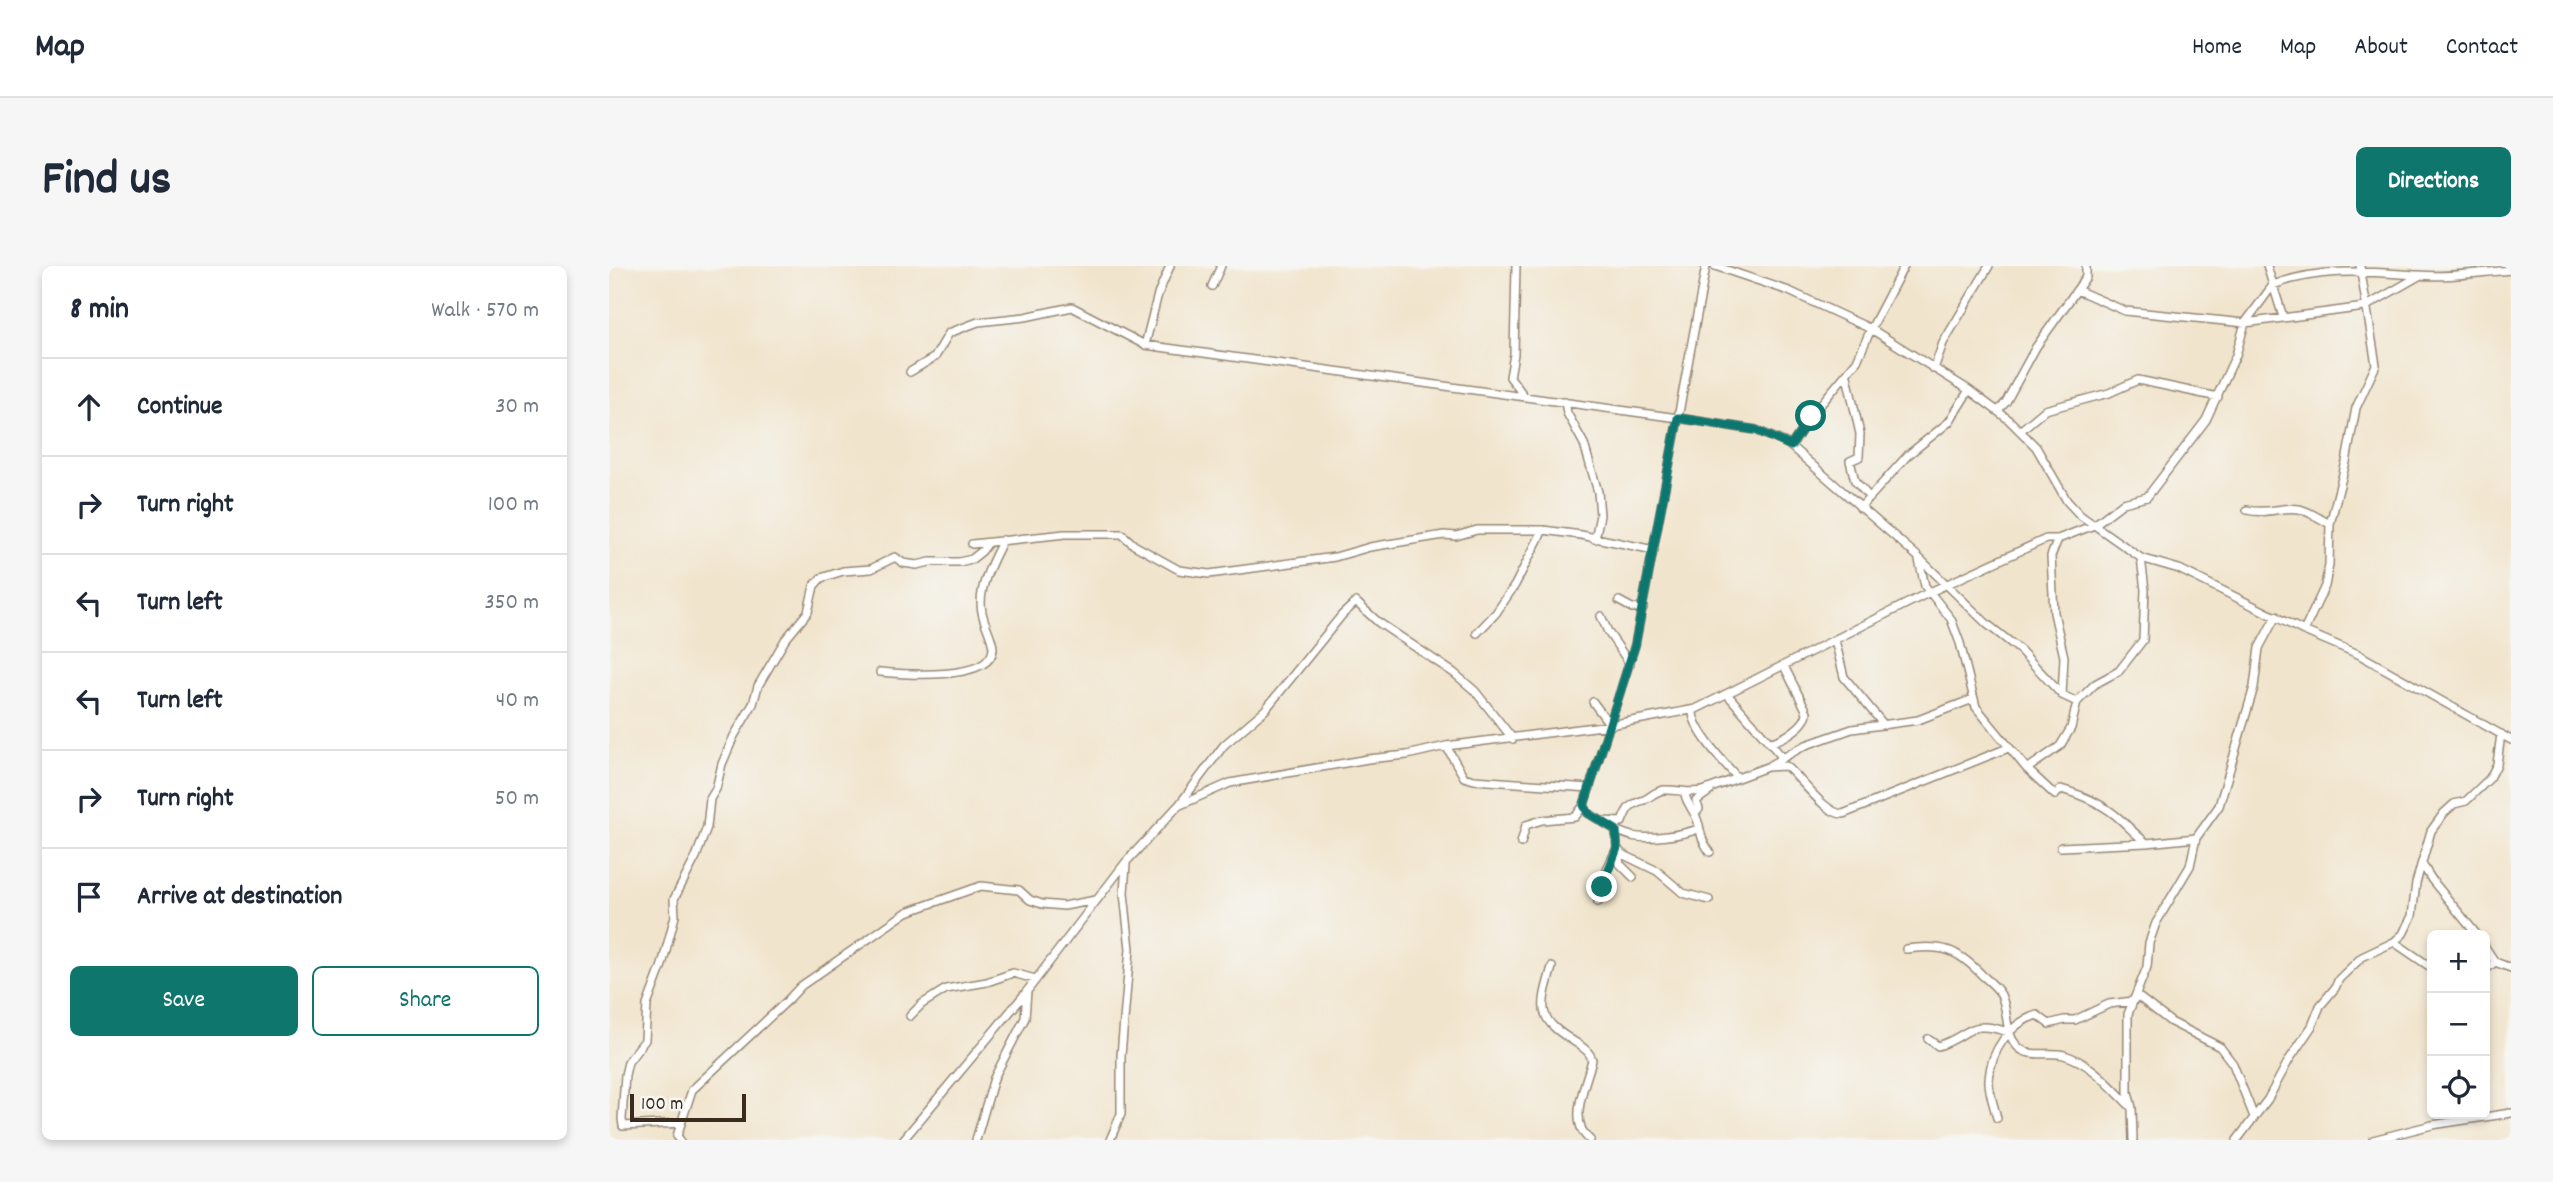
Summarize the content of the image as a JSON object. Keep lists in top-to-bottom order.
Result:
{
  "scale_bar": "100 m",
  "page": {
    "header": "Map",
    "nav": [
      "Home",
      "Map",
      "About",
      "Contact"
    ],
    "title": "Find us",
    "buttons": [
      "Directions",
      ["Save", "Share"]
    ],
    "heading": ["8 min", "Walk · 570 m"],
    "list": [
      ["Continue", "30 m"],
      ["Turn right", "100 m"],
      ["Turn left", "350 m"],
      ["Turn left", "40 m"],
      ["Turn right", "50 m"],
      "Arrive at destination"
    ],
    "map_buttons": ["+", "−"],
    "scale": "100 m"
  }
}
